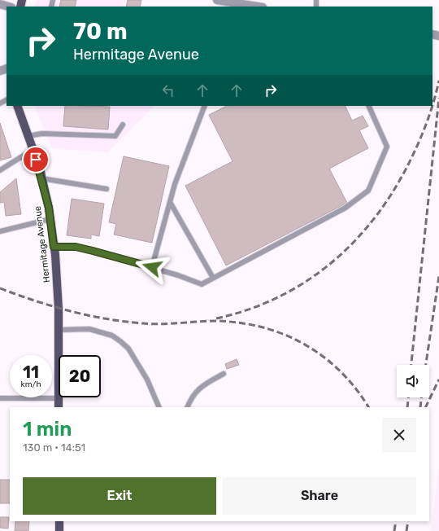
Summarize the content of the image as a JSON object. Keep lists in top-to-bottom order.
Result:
{
  "streets": {
    "main road": ["Hermitage Avenue"]
  },
  "page": {
    "turn": ["70 m", "Hermitage Avenue"],
    "speed": "11 km/h",
    "limit": "20",
    "heading": ["1 min", "130 m · 14:51"],
    "buttons": ["Exit", "Share"]
  }
}
